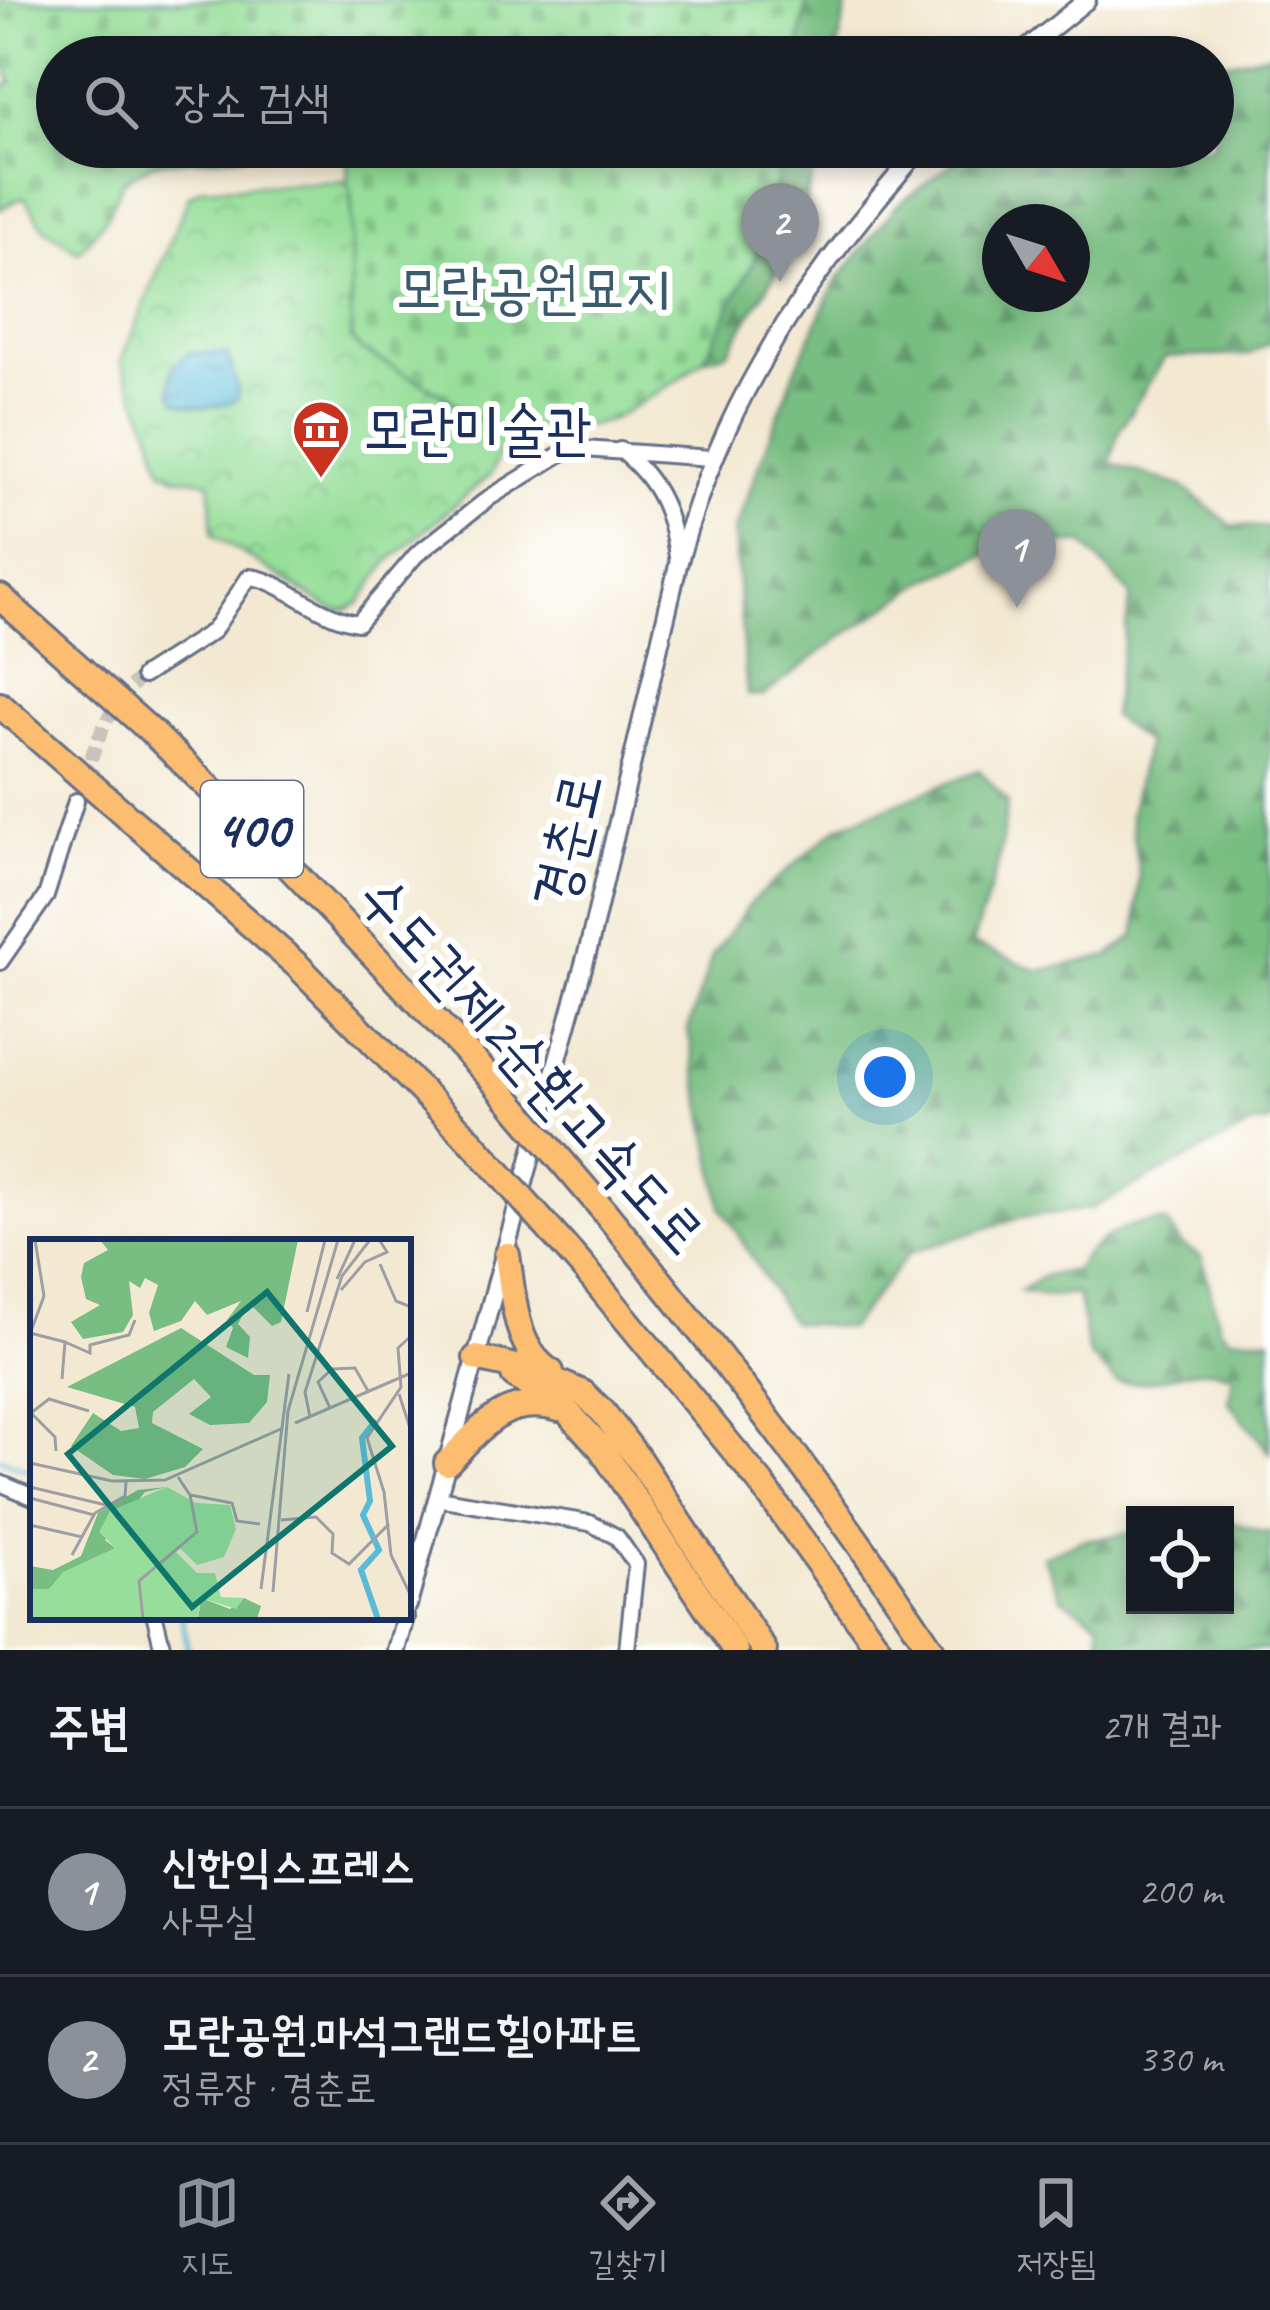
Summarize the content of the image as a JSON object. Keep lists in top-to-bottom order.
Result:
{
  "streets": {
    "highway": ["400", "수도권제2순환고속도로"],
    "street": ["경춘로"]
  },
  "parks": ["모란공원묘지"],
  "places": {
    "museum": ["모란미술관"]
  },
  "north": "bottom right",
  "page": {
    "search": "장소 검색",
    "pins": ["2", "1"],
    "heading": ["주변", "2개 결과"],
    "list": [
      {
        "mark": "1",
        "name": "신한익스프레스",
        "note": "사무실",
        "value": "200 m"
      },
      {
        "mark": "2",
        "name": "모란공원.마석그랜드힐아파트",
        "note": "정류장 · 경춘로",
        "value": "330 m"
      }
    ],
    "nav": ["지도", "길찾기", "저장됨"]
  }
}
